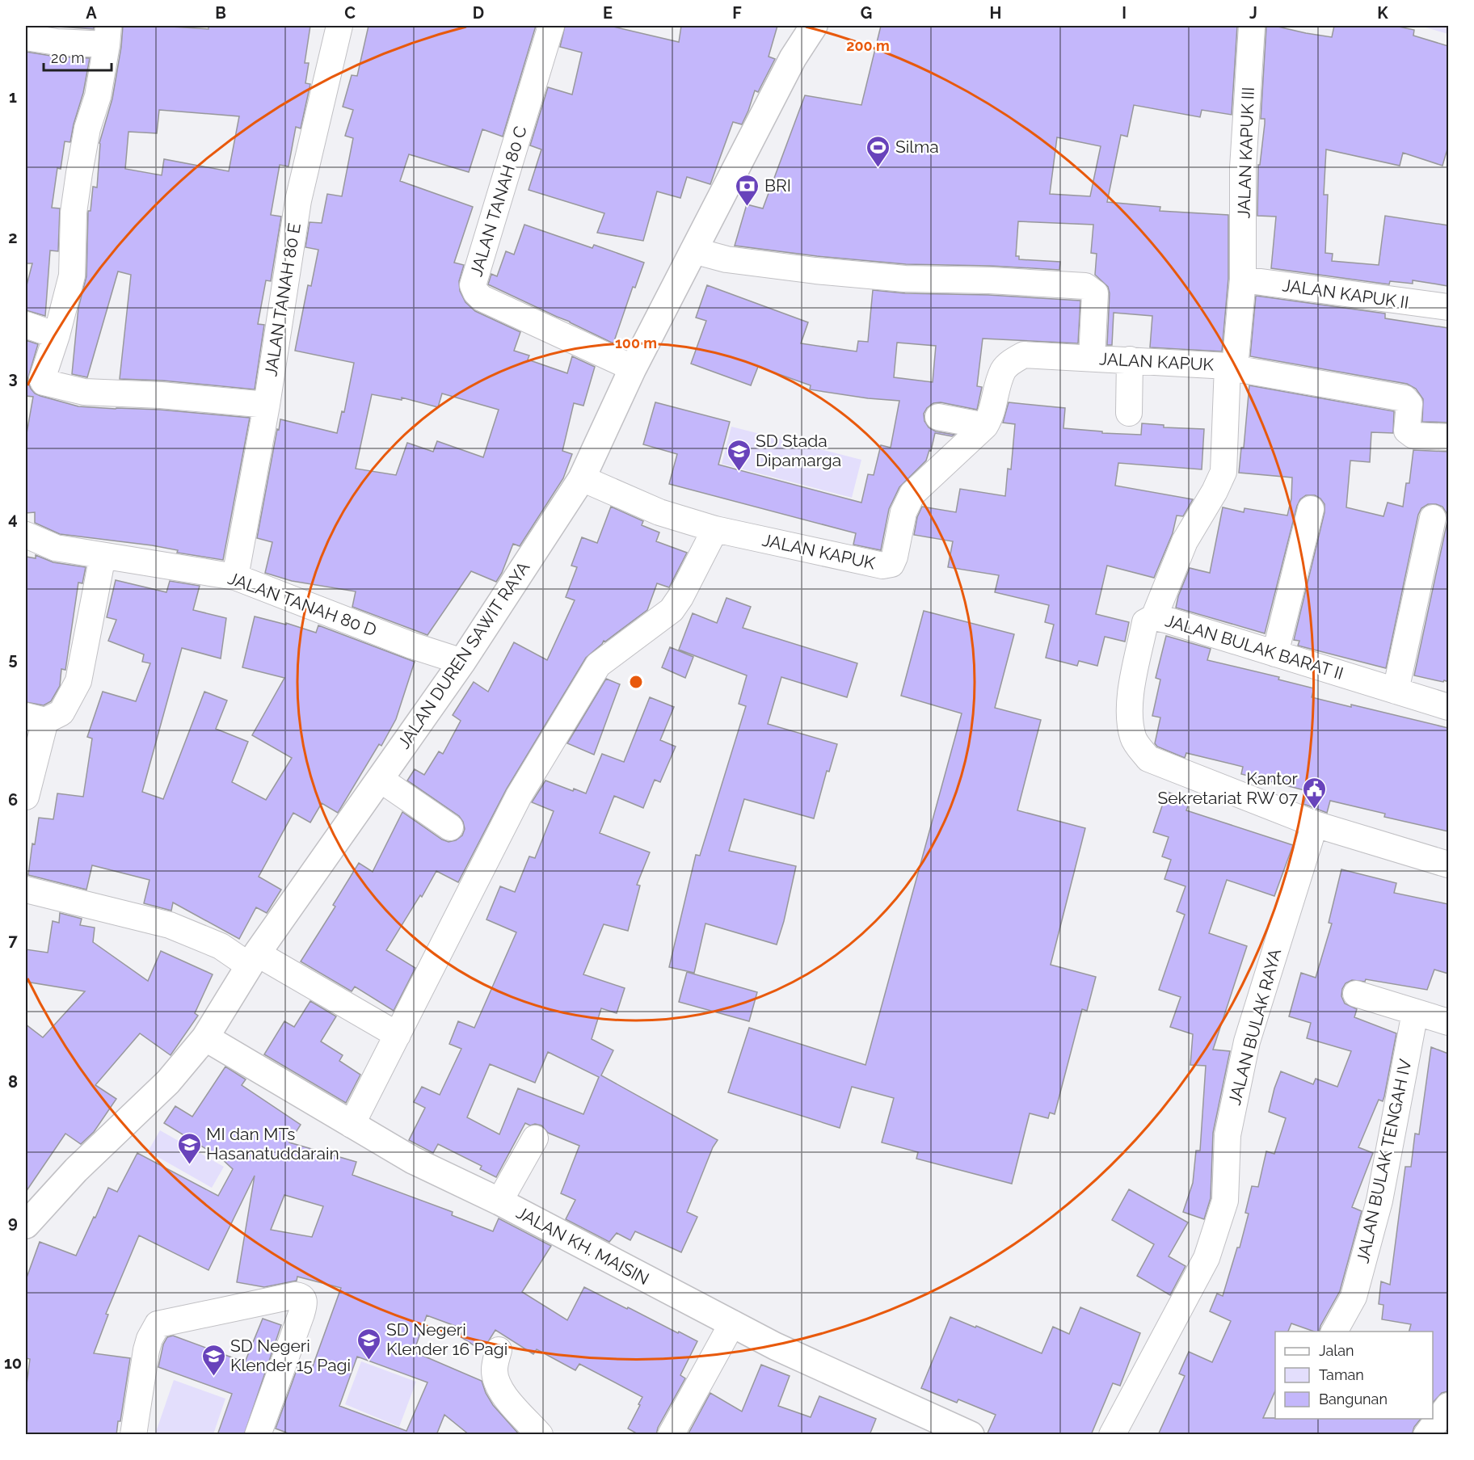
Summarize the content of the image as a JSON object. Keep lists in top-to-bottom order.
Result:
{
  "streets": {
    "street": [
      "JALAN KAPUK III",
      "JALAN TANAH 80 C",
      "JALAN KAPUK II",
      "JALAN TANAH 80 E",
      "JALAN KAPUK",
      "JALAN TANAH 80 D",
      "JALAN BULAK BARAT II",
      "JALAN DUREN SAWIT RAYA",
      "JALAN BULAK RAYA",
      "JALAN BULAK TENGAH IV",
      "JALAN KH. MAISIN"
    ]
  },
  "crossings": [
    ["JALAN KAPUK III", "JALAN KAPUK II"],
    ["JALAN KAPUK III", "JALAN KAPUK"],
    ["JALAN TANAH 80 C", "JALAN DUREN SAWIT RAYA"],
    ["JALAN KAPUK II", "JALAN KAPUK"],
    ["JALAN TANAH 80 E", "JALAN TANAH 80 D"],
    ["JALAN KAPUK", "JALAN DUREN SAWIT RAYA"],
    ["JALAN TANAH 80 D", "JALAN DUREN SAWIT RAYA"],
    ["JALAN BULAK BARAT II", "JALAN BULAK RAYA"],
    ["JALAN DUREN SAWIT RAYA", "JALAN KH. MAISIN"]
  ],
  "places": {
    "sports": ["Silma"],
    "bank": ["BRI"],
    "school or university": [
      "SD Stada Dipamarga",
      "MI dan MTs Hasanatuddarain",
      "SD Negeri Klender 16 Pagi",
      "SD Negeri Klender 15 Pagi"
    ],
    "public building": ["Kantor Sekretariat RW 07"]
  },
  "legend": ["Jalan", "Taman", "Bangunan"],
  "scale_bar": "20 m",
  "grid": {
    "columns": [
      "A",
      "B",
      "C",
      "D",
      "E",
      "F",
      "G",
      "H",
      "I",
      "J",
      "K"
    ],
    "rows": [
      "1",
      "2",
      "3",
      "4",
      "5",
      "6",
      "7",
      "8",
      "9",
      "10"
    ]
  },
  "rings": ["200 m", "100 m"]
}
